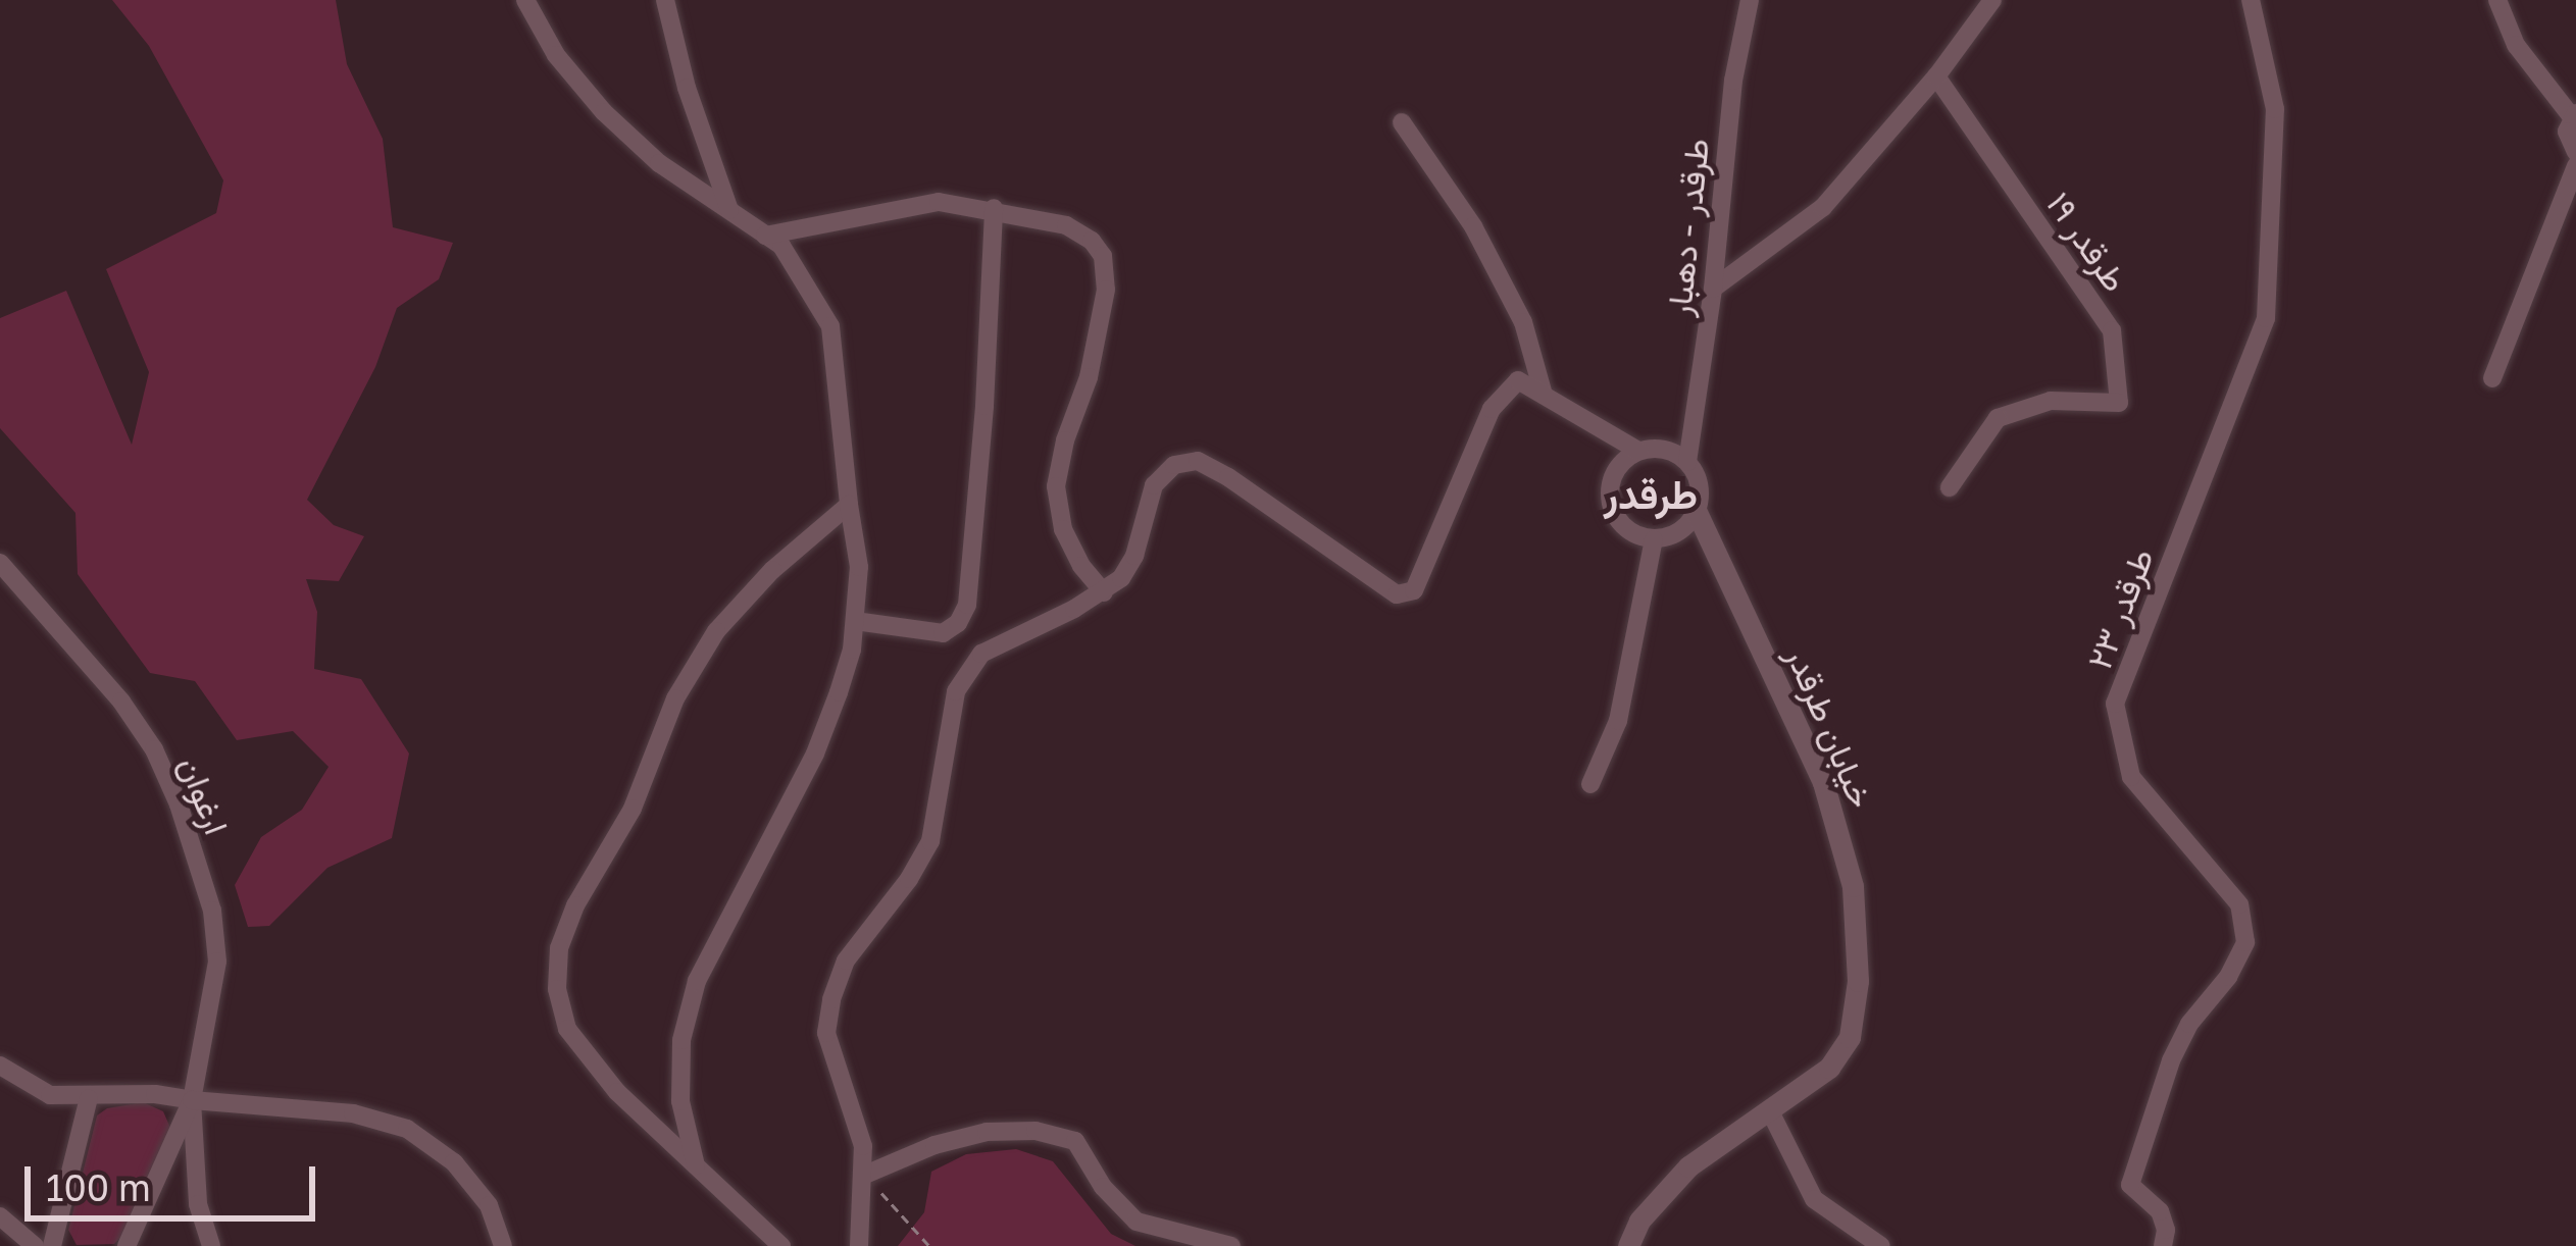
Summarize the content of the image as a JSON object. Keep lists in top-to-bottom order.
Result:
{
  "streets": {
    "street": [
      "طرقدر - دهبار",
      "طرقدر ۱۹",
      "طرقدر ۲۳",
      "خیابان طرقدر",
      "ارغوان"
    ]
  },
  "crossings": [
    ["طرقدر - دهبار", "خیابان طرقدر"]
  ],
  "districts": ["طرقدر"],
  "scale_bar": "100 m"
}
